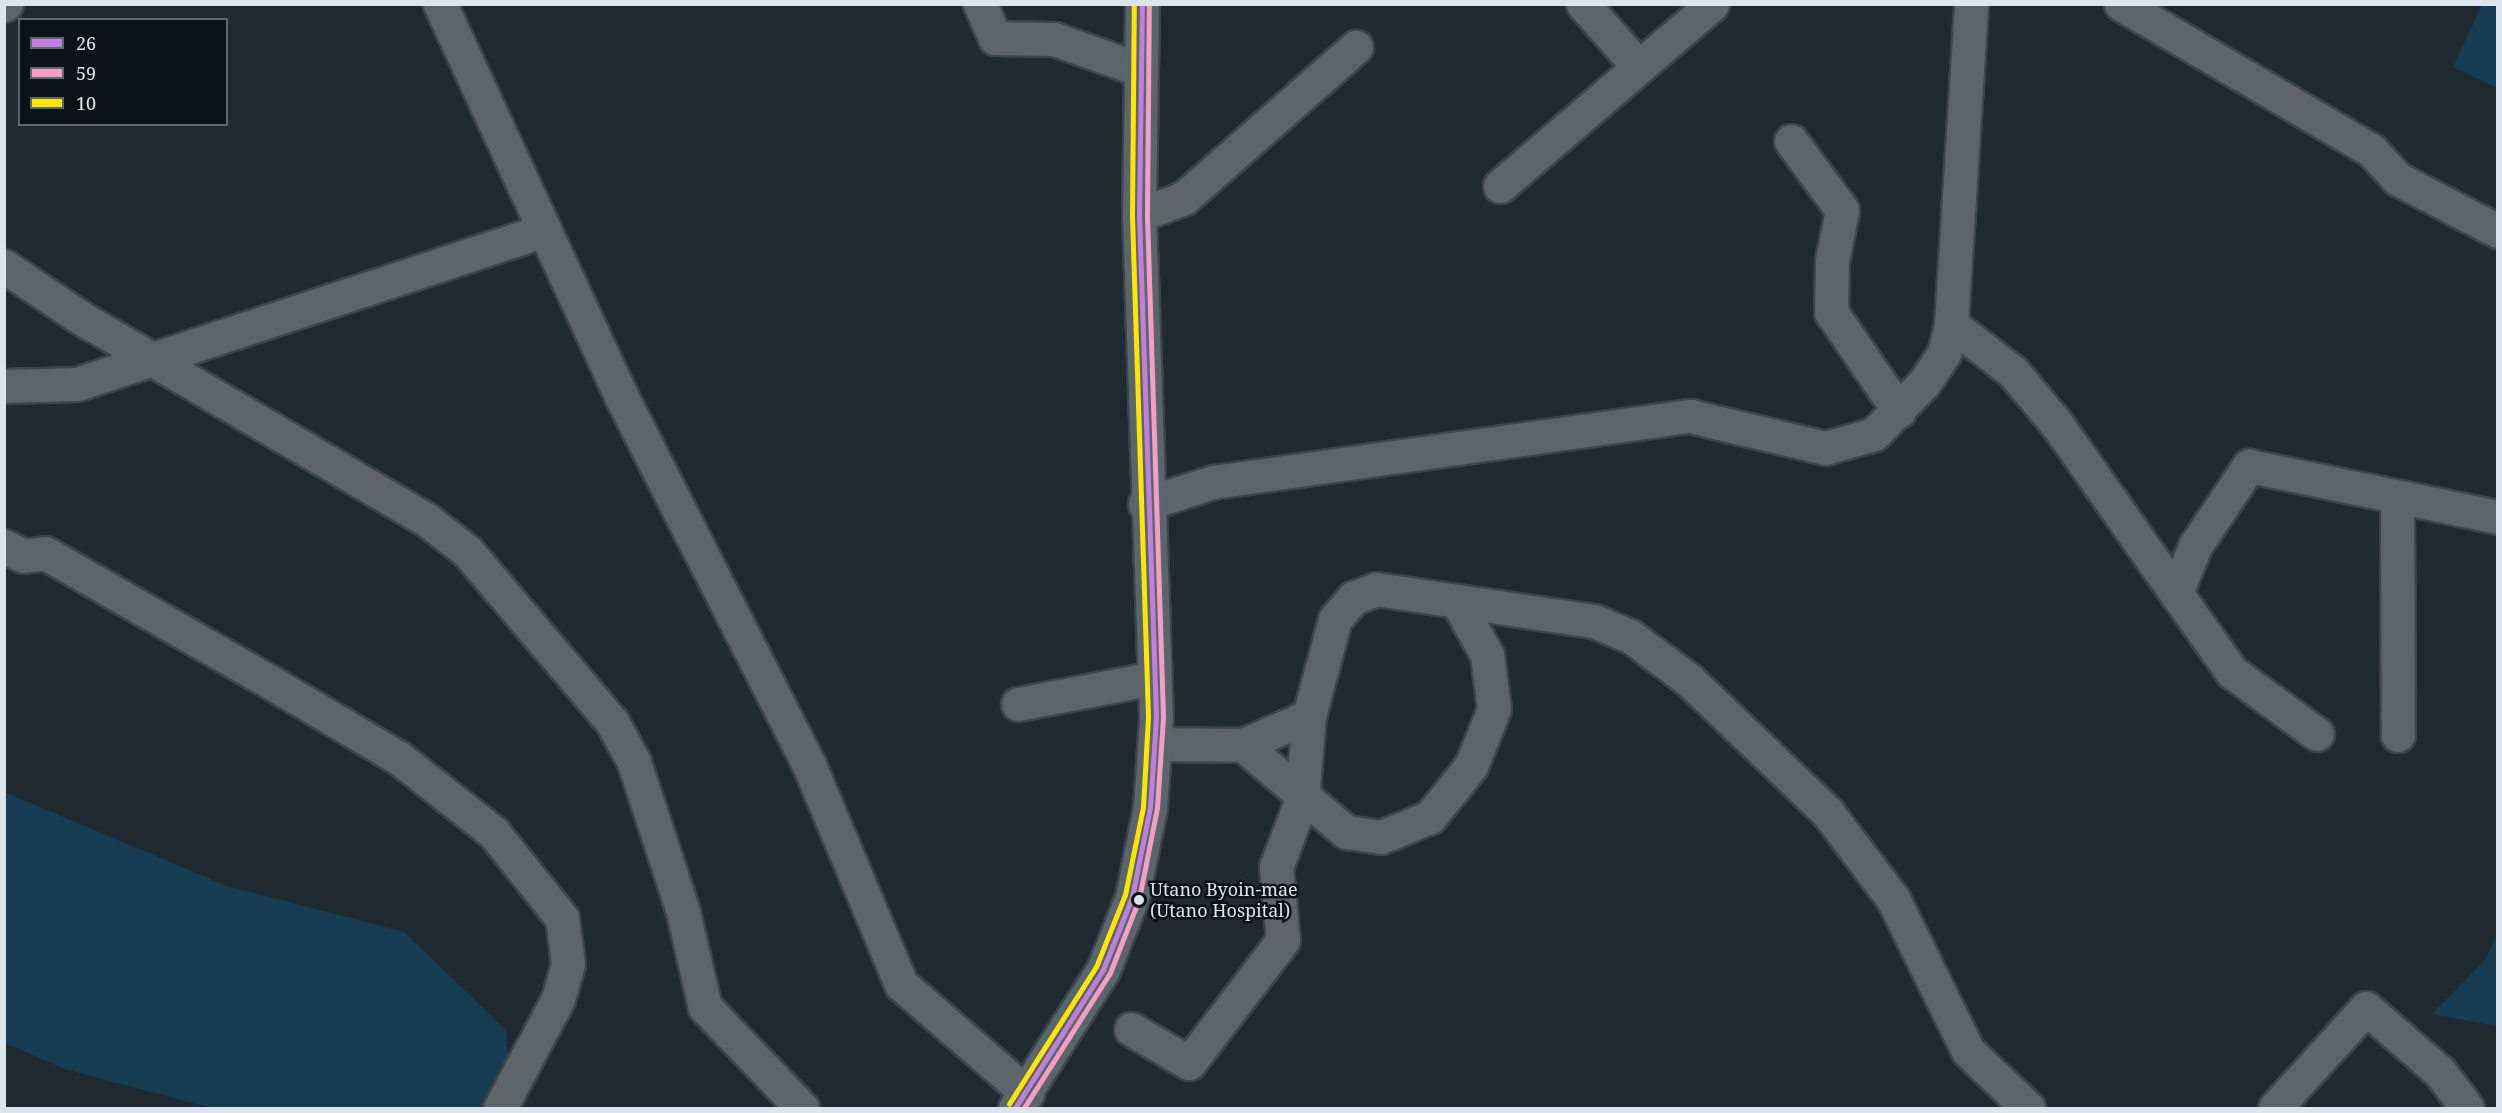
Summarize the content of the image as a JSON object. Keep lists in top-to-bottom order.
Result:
{
  "places": ["Utano Byoin-mae (Utano Hospital)"],
  "lines": ["transit line 26", "transit line 59", "transit line 10"],
  "legend": ["26", "59", "10"]
}
